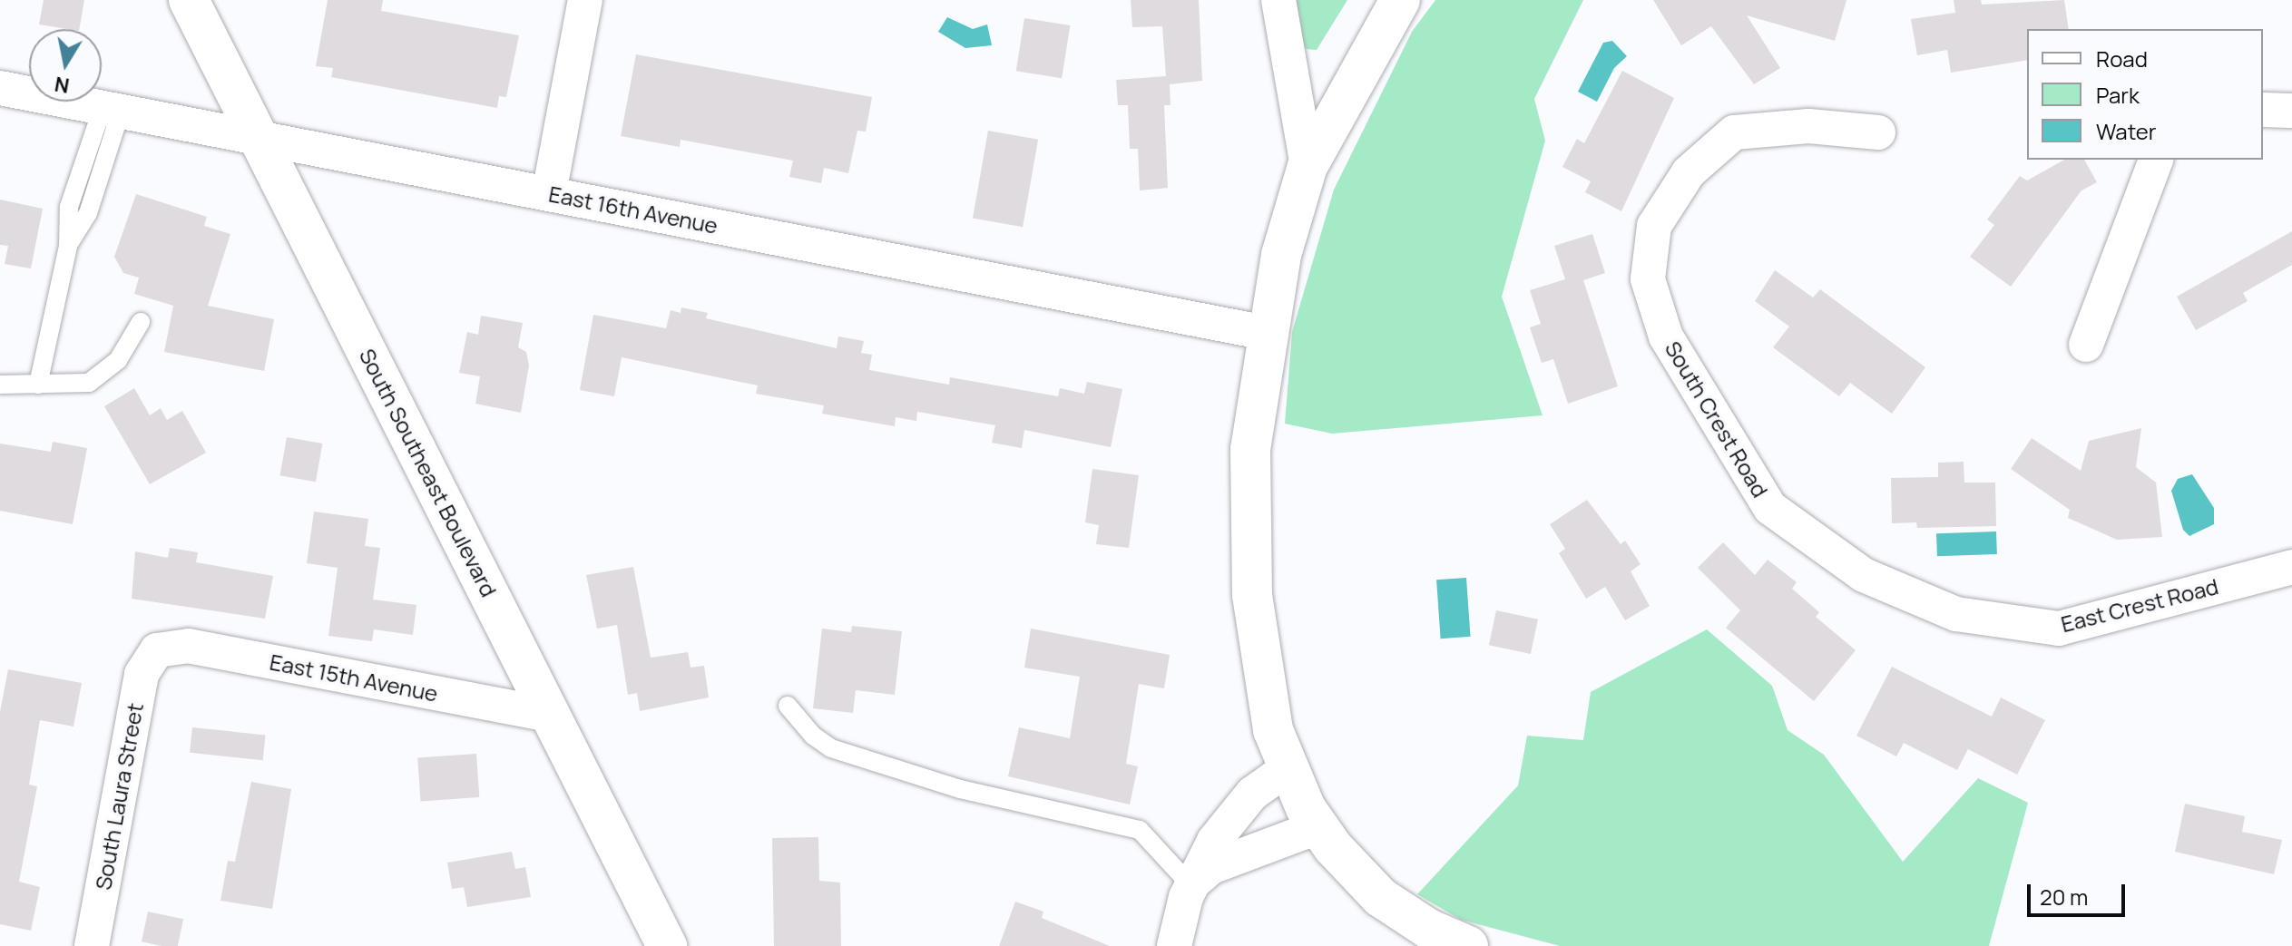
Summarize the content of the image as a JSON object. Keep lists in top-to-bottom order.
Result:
{
  "streets": {
    "street": [
      "East 16th Avenue",
      "South Crest Road",
      "South Southeast Boulevard",
      "East Crest Road",
      "East 15th Avenue",
      "South Laura Street"
    ]
  },
  "crossings": [
    ["East 16th Avenue", "South Southeast Boulevard"],
    ["South Crest Road", "East Crest Road"],
    ["South Southeast Boulevard", "East 15th Avenue"],
    ["East 15th Avenue", "South Laura Street"]
  ],
  "legend": ["Road", "Park", "Water"],
  "scale_bar": "20 m",
  "north": "bottom"
}
